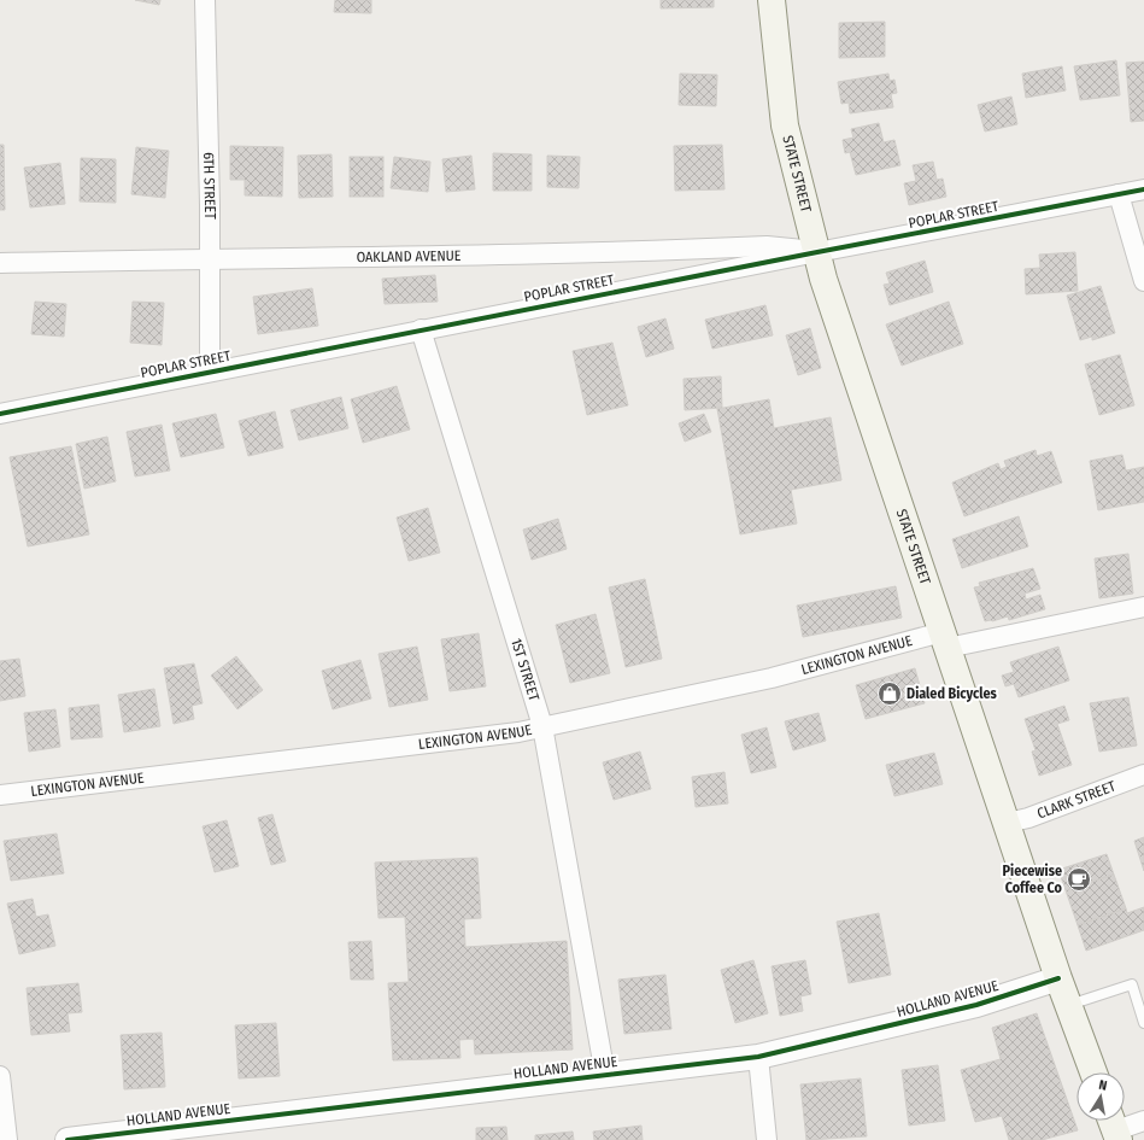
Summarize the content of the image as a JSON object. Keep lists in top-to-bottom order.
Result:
{
  "streets": {
    "main road": ["STATE STREET"],
    "street": [
      "6TH STREET",
      "POPLAR STREET",
      "OAKLAND AVENUE",
      "LEXINGTON AVENUE",
      "1ST STREET",
      "CLARK STREET",
      "HOLLAND AVENUE"
    ]
  },
  "crossings": [
    ["STATE STREET", "POPLAR STREET"],
    ["STATE STREET", "OAKLAND AVENUE"],
    ["STATE STREET", "LEXINGTON AVENUE"],
    ["STATE STREET", "CLARK STREET"],
    ["STATE STREET", "HOLLAND AVENUE"],
    ["6TH STREET", "POPLAR STREET"],
    ["6TH STREET", "OAKLAND AVENUE"],
    ["POPLAR STREET", "OAKLAND AVENUE"],
    ["POPLAR STREET", "1ST STREET"],
    ["LEXINGTON AVENUE", "1ST STREET"],
    ["1ST STREET", "HOLLAND AVENUE"]
  ],
  "places": {
    "shop": ["Dialed Bicycles"],
    "cafe": ["Piecewise Coffee Co"]
  },
  "north": "top"
}
